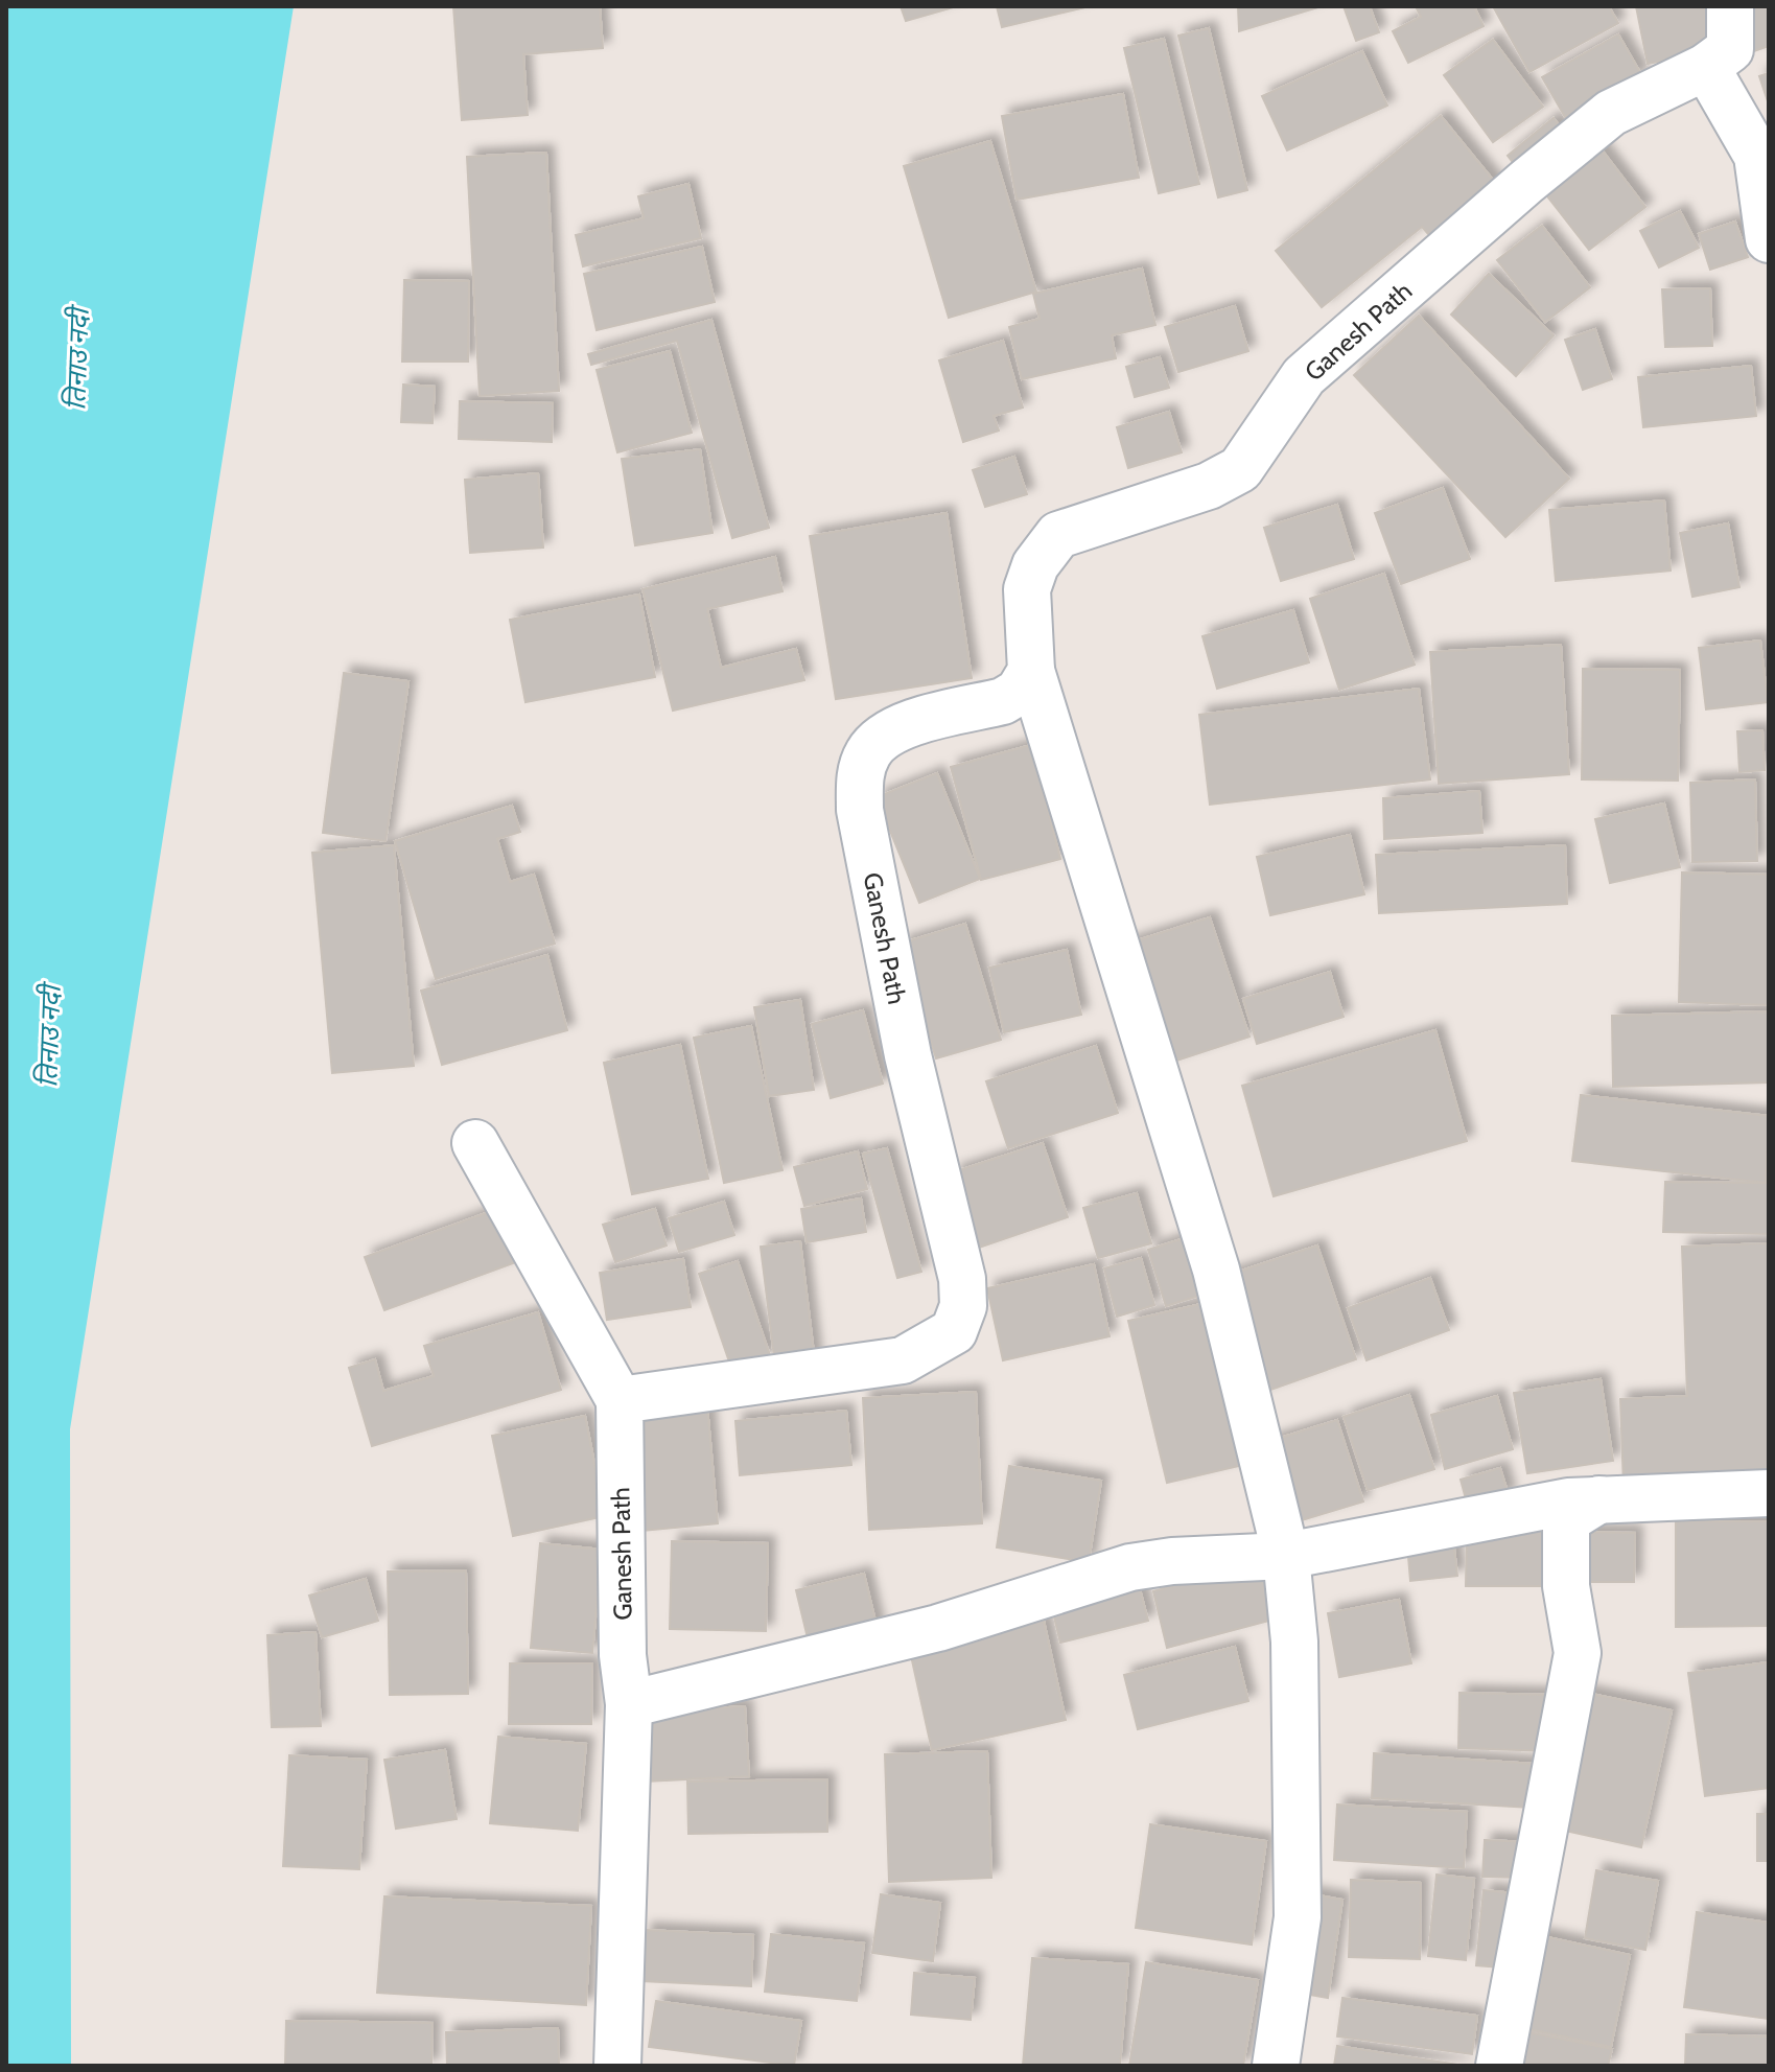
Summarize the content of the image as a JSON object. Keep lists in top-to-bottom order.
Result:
{
  "streets": {
    "street": ["Ganesh Path"]
  },
  "water": ["तिनाउ नदी"]
}
